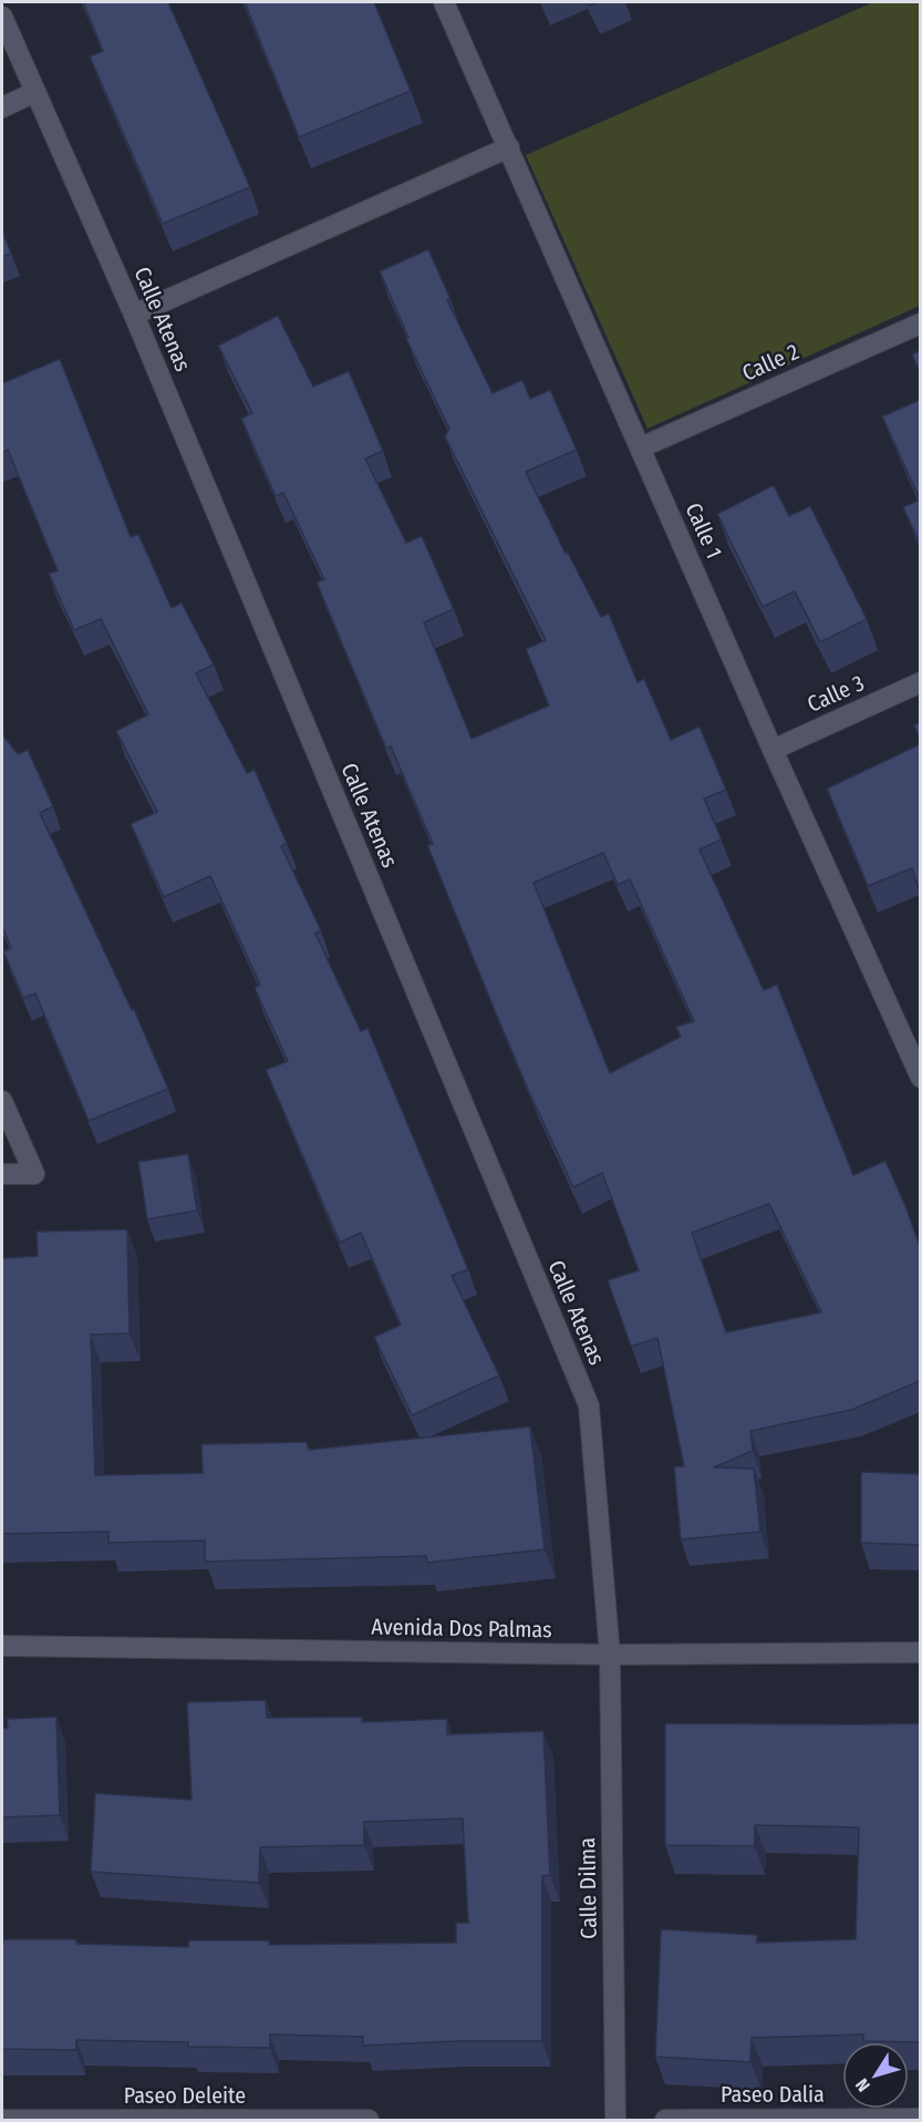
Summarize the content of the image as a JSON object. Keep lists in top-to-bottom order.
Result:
{
  "streets": {
    "street": [
      "Calle Atenas",
      "Calle 2",
      "Calle 1",
      "Calle 3",
      "Avenida Dos Palmas",
      "Calle Dilma",
      "Paseo Dalia",
      "Paseo Deleite"
    ]
  },
  "crossings": [
    ["Calle Atenas", "Avenida Dos Palmas"],
    ["Calle Atenas", "Calle Dilma"],
    ["Calle 2", "Calle 1"],
    ["Calle 1", "Calle 3"],
    ["Avenida Dos Palmas", "Calle Dilma"]
  ],
  "north": "bottom left"
}
